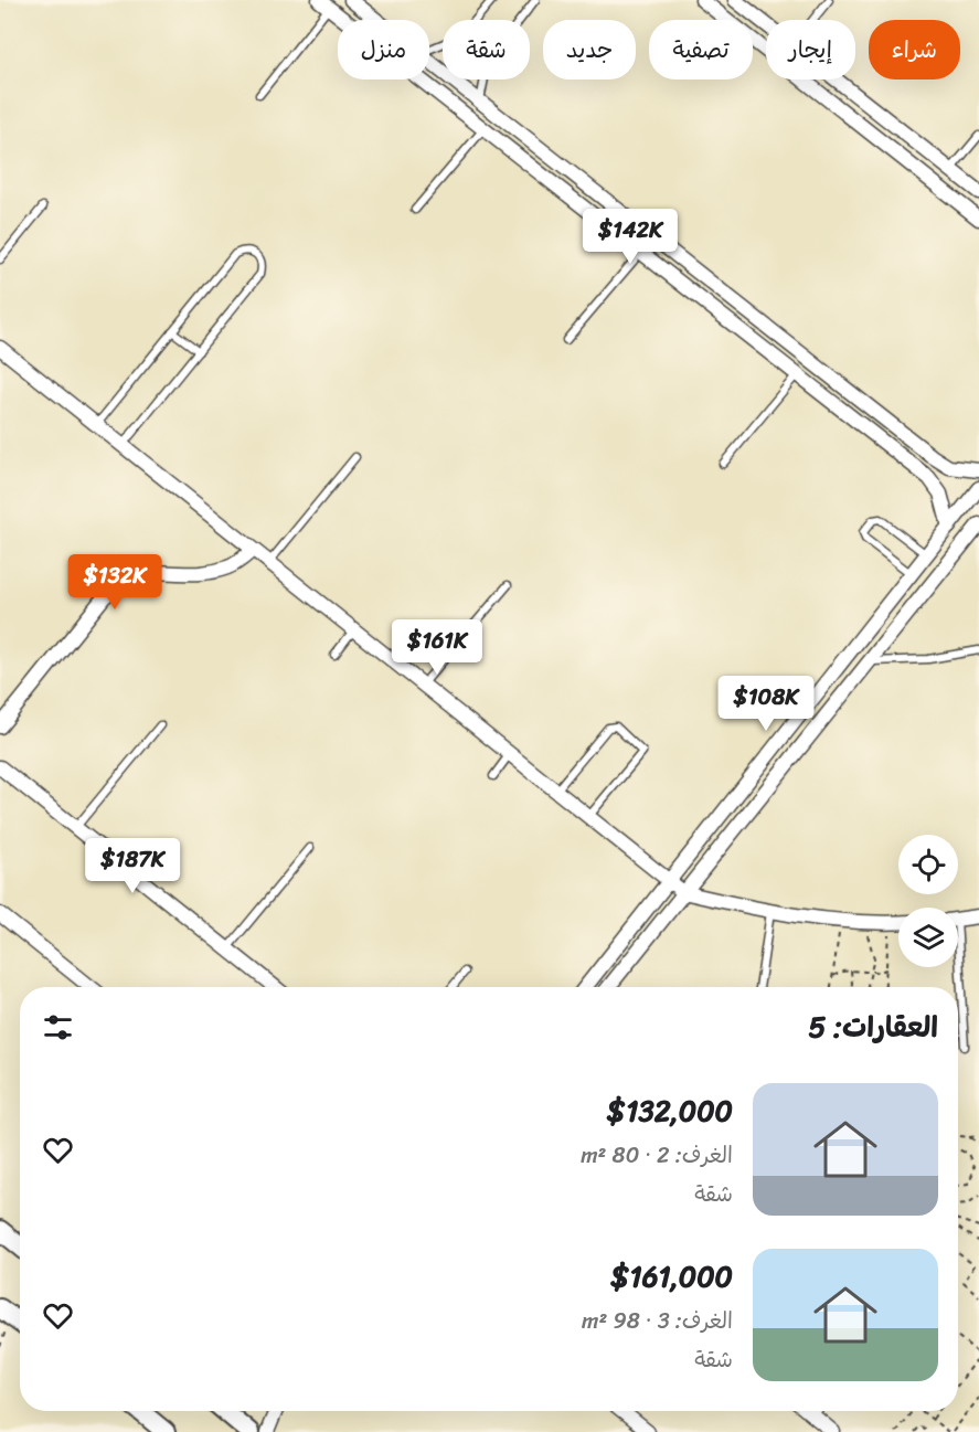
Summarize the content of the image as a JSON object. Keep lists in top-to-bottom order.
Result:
{
  "page": {
    "chip": [
      "شراء",
      "إيجار",
      "تصفية",
      "جديد",
      "شقة",
      "منزل"
    ],
    "price": [
      "$142K",
      "$132K",
      "$161K",
      "$108K",
      "$187K"
    ],
    "heading": "العقارات: 5",
    "list": [
      {
        "name": "$132,000",
        "note": "الغرف: 2 · 80 m² · شقة"
      },
      {
        "name": "$161,000",
        "note": "الغرف: 3 · 98 m² · شقة"
      }
    ]
  }
}
